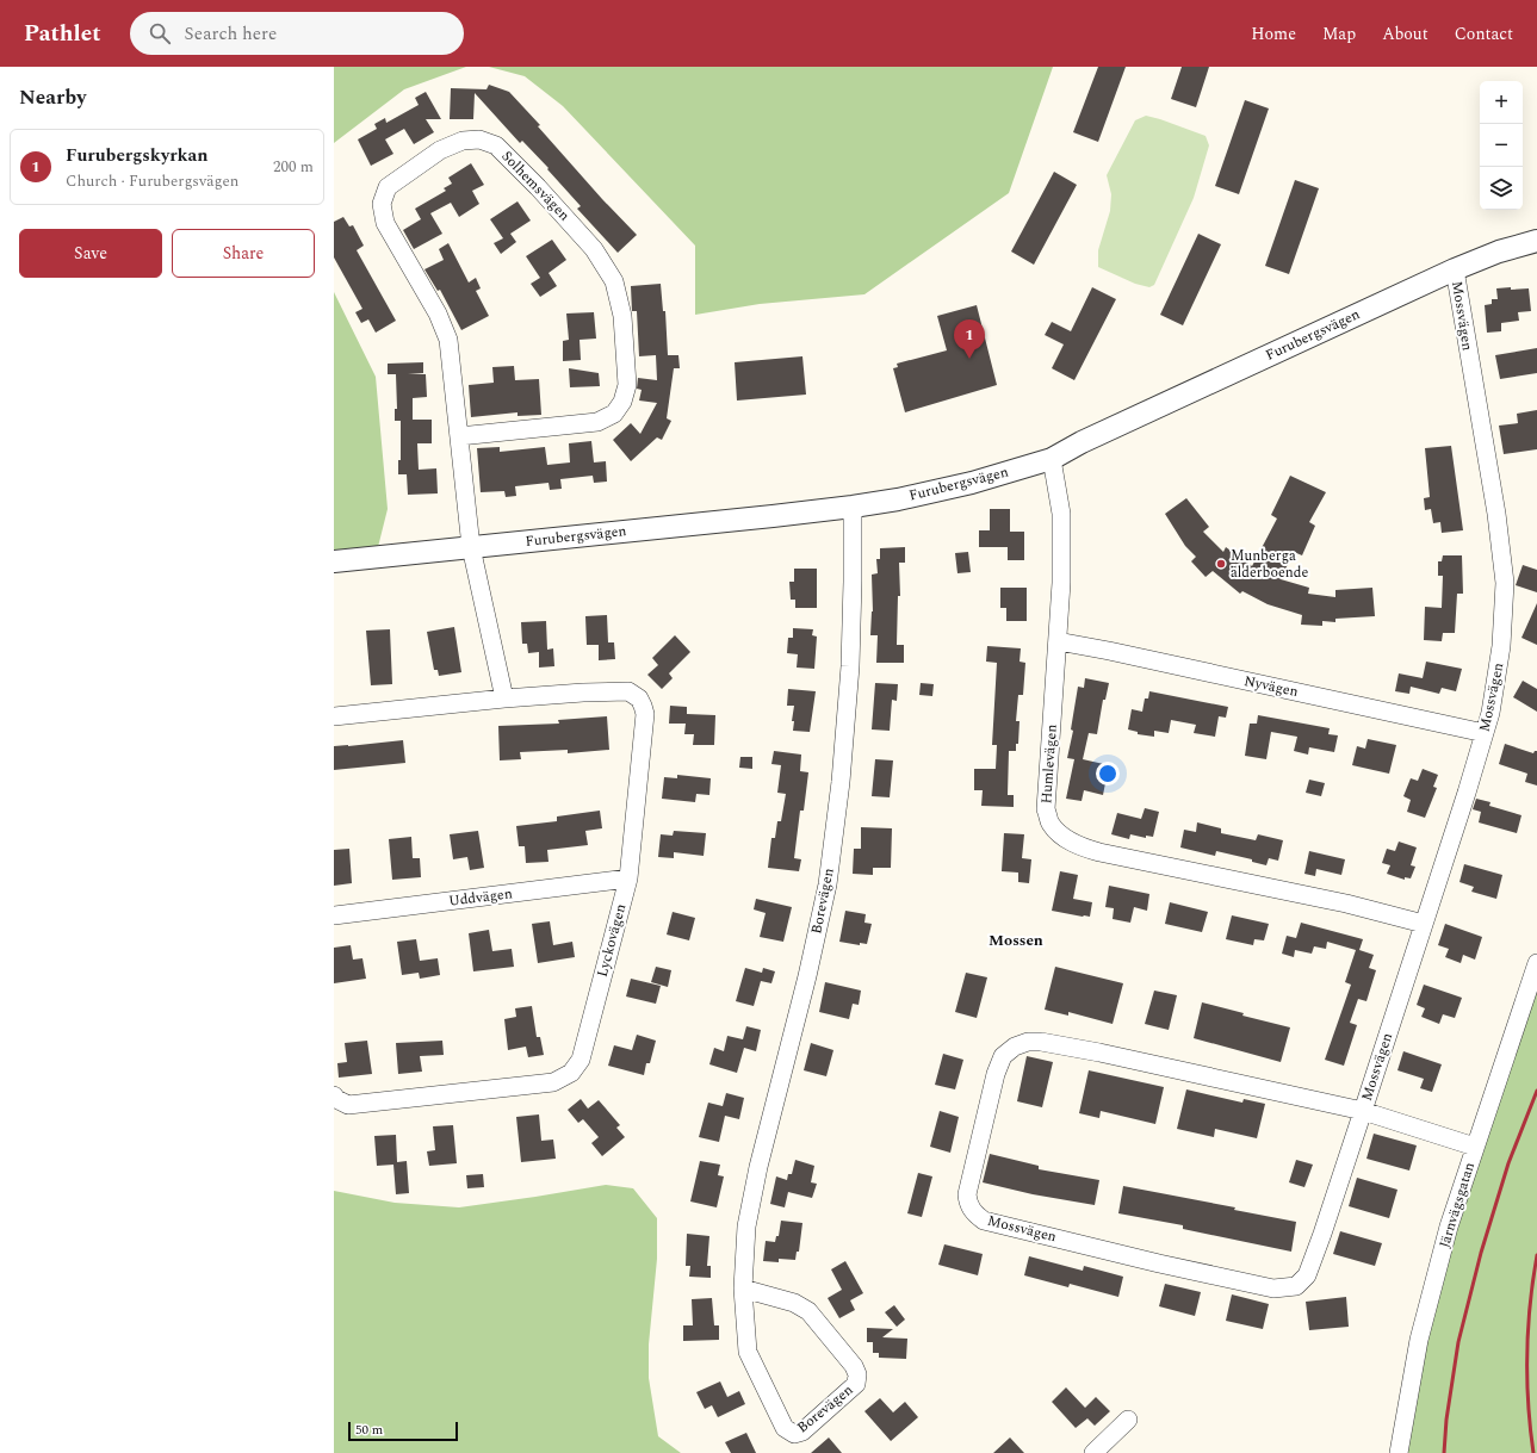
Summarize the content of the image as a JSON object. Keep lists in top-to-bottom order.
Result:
{
  "streets": {
    "street": [
      "Solhemsvägen",
      "Mossvägen",
      "Furubergsvägen",
      "Nyvägen",
      "Humlevägen",
      "Uddvägen",
      "Borevägen",
      "Lyckovägen",
      "Järnvägsgatan"
    ]
  },
  "crossings": [
    ["Solhemsvägen", "Furubergsvägen"],
    ["Mossvägen", "Furubergsvägen"],
    ["Mossvägen", "Nyvägen"],
    ["Mossvägen", "Humlevägen"],
    ["Mossvägen", "Järnvägsgatan"],
    ["Furubergsvägen", "Humlevägen"],
    ["Furubergsvägen", "Borevägen"],
    ["Nyvägen", "Humlevägen"],
    ["Uddvägen", "Lyckovägen"]
  ],
  "districts": ["Mossen"],
  "places": ["Munberga älderboende"],
  "scale_bar": "50 m",
  "page": {
    "header": "Pathlet",
    "search": "Search here",
    "nav": [
      "Home",
      "Map",
      "About",
      "Contact"
    ],
    "heading": "Nearby",
    "map_buttons": ["+", "−"],
    "list": [
      {
        "mark": "1",
        "name": "Furubergskyrkan",
        "note": "Church · Furubergsvägen",
        "value": "200 m"
      }
    ],
    "buttons": ["Save", "Share"],
    "pins": "1",
    "scale": "50 m"
  }
}
